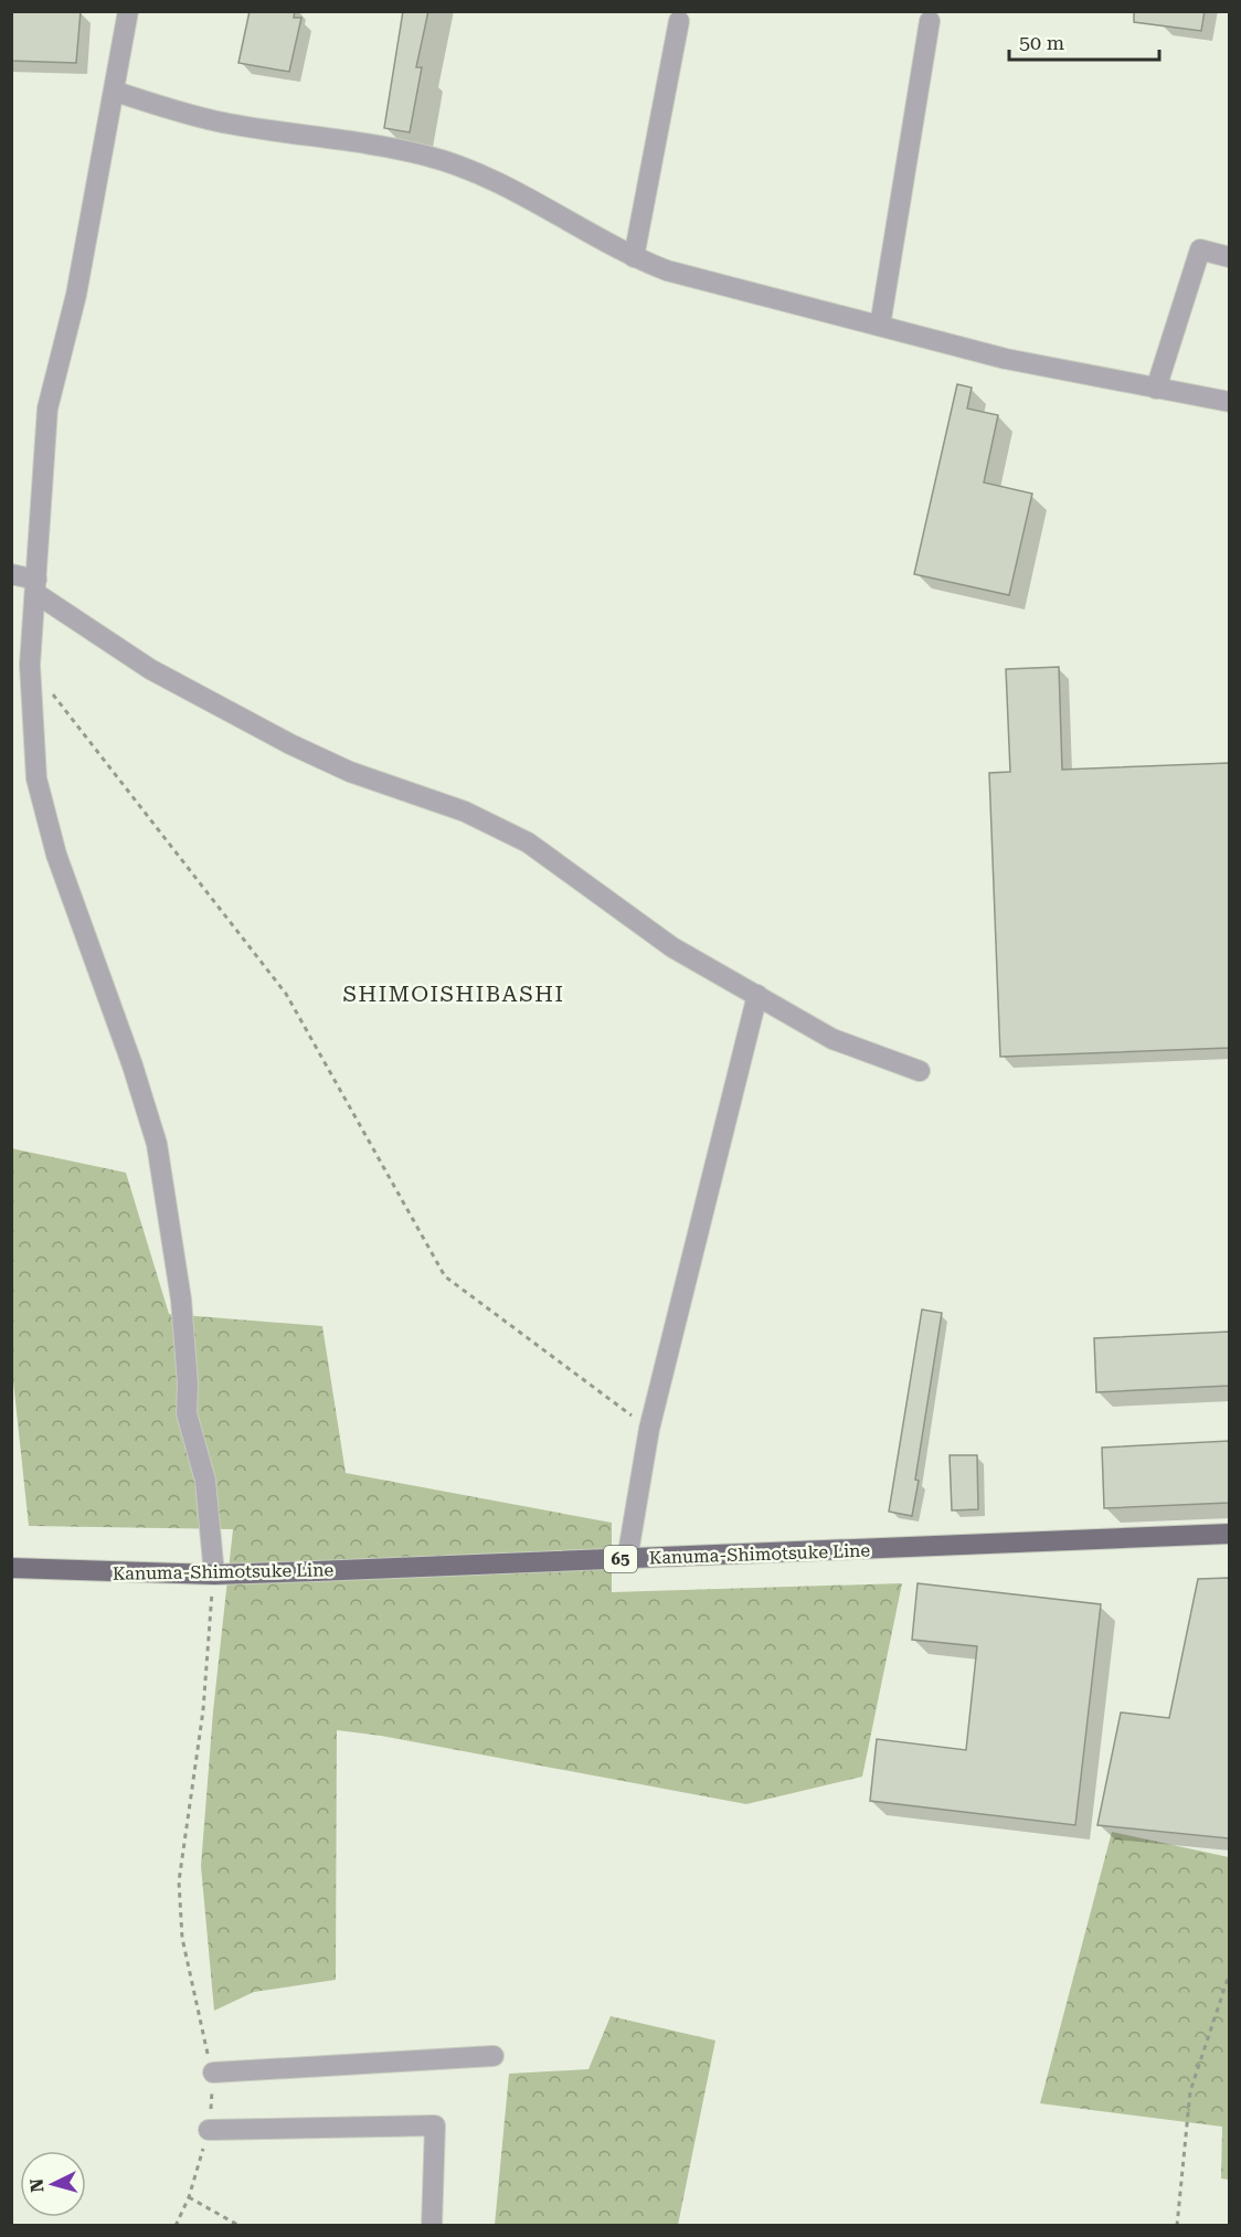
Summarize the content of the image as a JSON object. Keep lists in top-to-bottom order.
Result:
{
  "streets": {
    "main road": ["Kanuma-Shimotsuke Line", "65"]
  },
  "districts": ["SHIMOISHIBASHI"],
  "scale_bar": "50 m",
  "north": "left"
}
